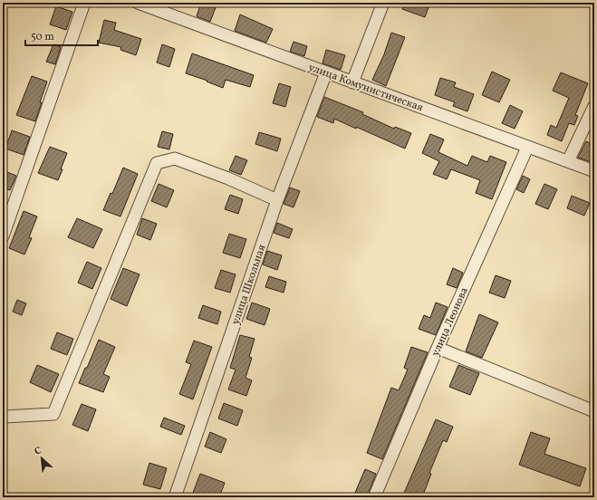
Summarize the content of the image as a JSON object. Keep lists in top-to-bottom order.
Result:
{
  "streets": {
    "street": ["улица Комунистическая", "улица Школьная", "улица Леонова"]
  },
  "crossings": [
    ["улица Комунистическая", "улица Школьная"],
    ["улица Комунистическая", "улица Леонова"]
  ],
  "scale_bar": "50 m",
  "north": "top left"
}
